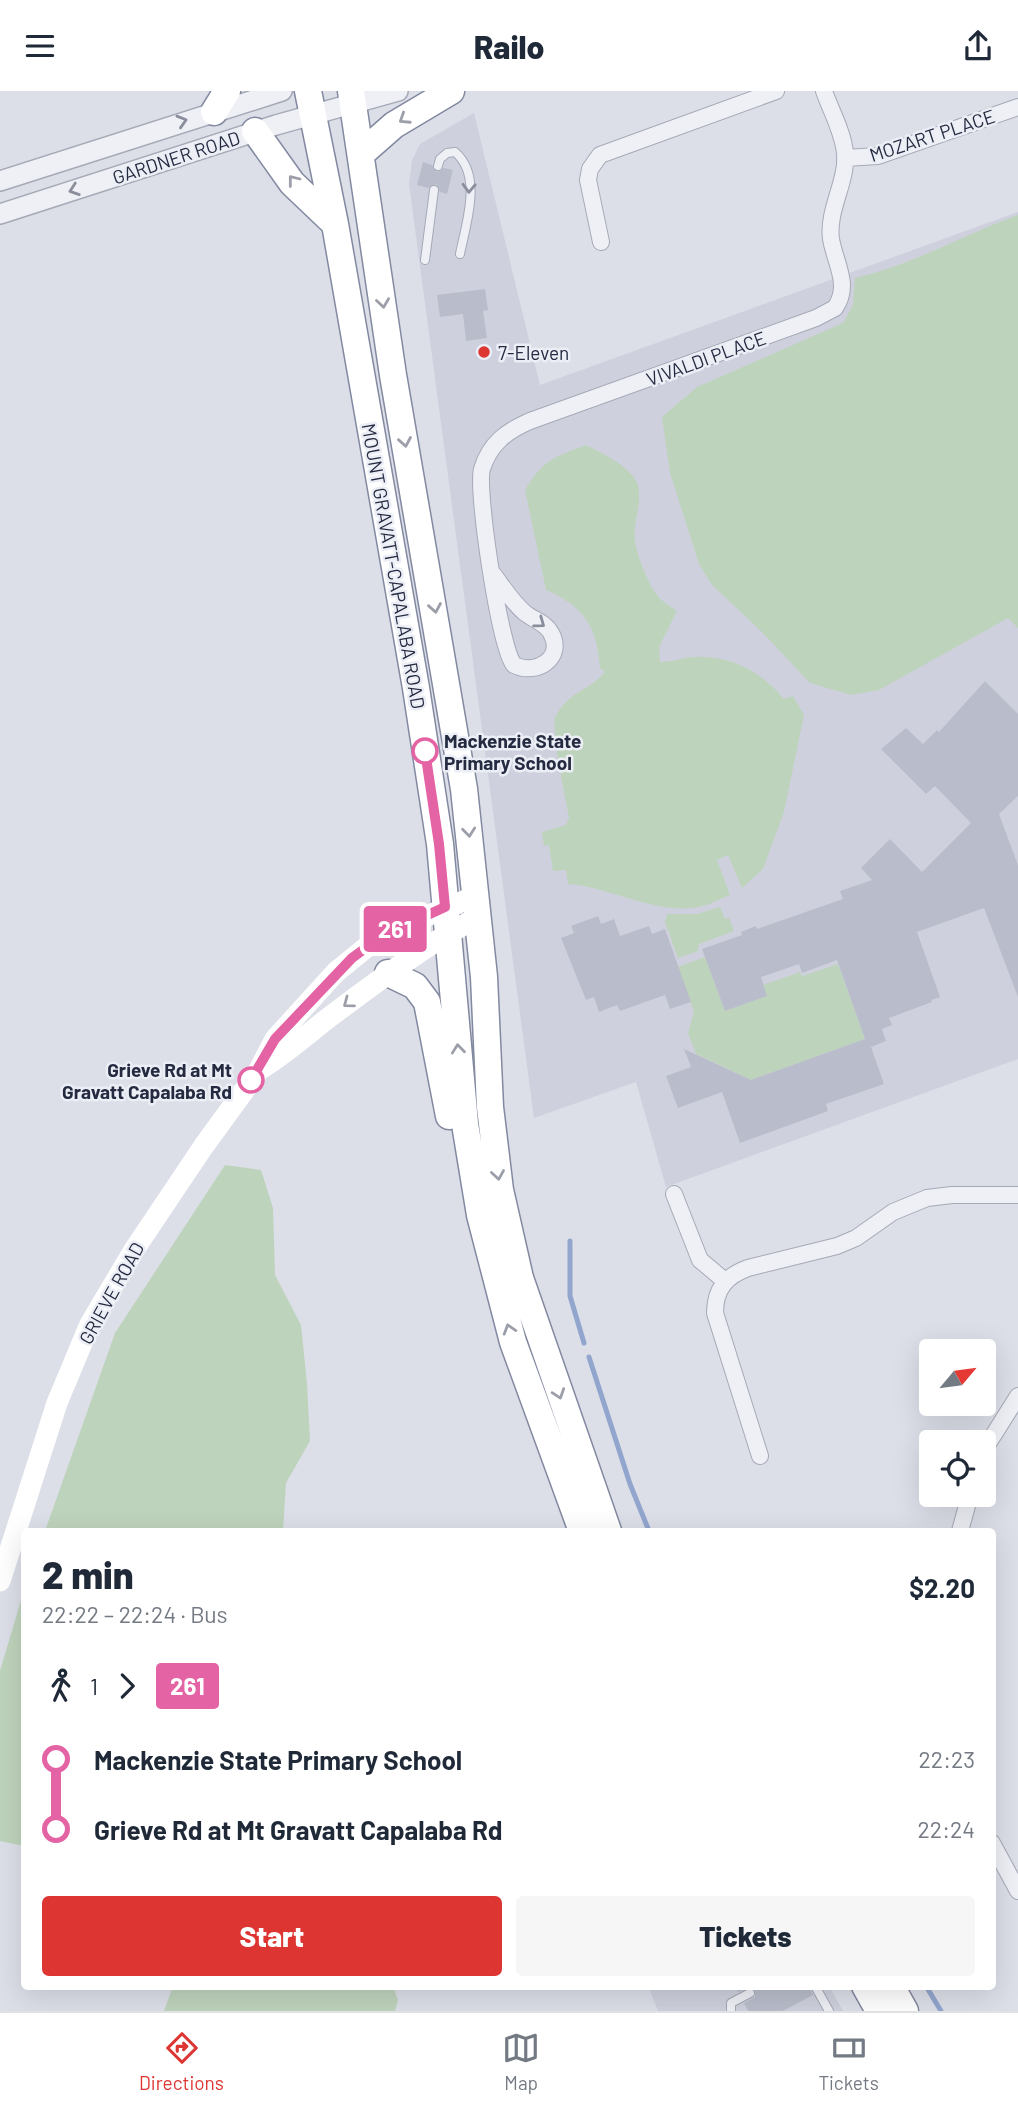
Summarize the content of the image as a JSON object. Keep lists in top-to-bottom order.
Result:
{
  "streets": {
    "highway": ["MOUNT GRAVATT-CAPALABA ROAD"],
    "main road": ["GRIEVE ROAD"],
    "street": ["MOZART PLACE", "GARDNER ROAD", "VIVALDI PLACE"]
  },
  "crossings": [
    ["MOZART PLACE", "VIVALDI PLACE"],
    ["GARDNER ROAD", "MOUNT GRAVATT-CAPALABA ROAD"],
    ["MOUNT GRAVATT-CAPALABA ROAD", "GRIEVE ROAD"]
  ],
  "places": ["7-Eleven", "Mackenzie State Primary School", "Grieve Rd at Mt Gravatt Capalaba Rd"],
  "lines": ["bus line 261"],
  "north": "top right",
  "page": {
    "header": "Railo",
    "on_map": "261",
    "heading": ["2 min", "22:22 – 22:24 · Bus", "$2.20"],
    "legs": ["1", "261"],
    "list": [
      {
        "name": "Mackenzie State Primary School",
        "value": "22:23"
      },
      {
        "name": "Grieve Rd at Mt Gravatt Capalaba Rd",
        "value": "22:24"
      }
    ],
    "buttons": ["Start", "Tickets"],
    "tabs": ["Directions", "Map", "Tickets"]
  }
}
